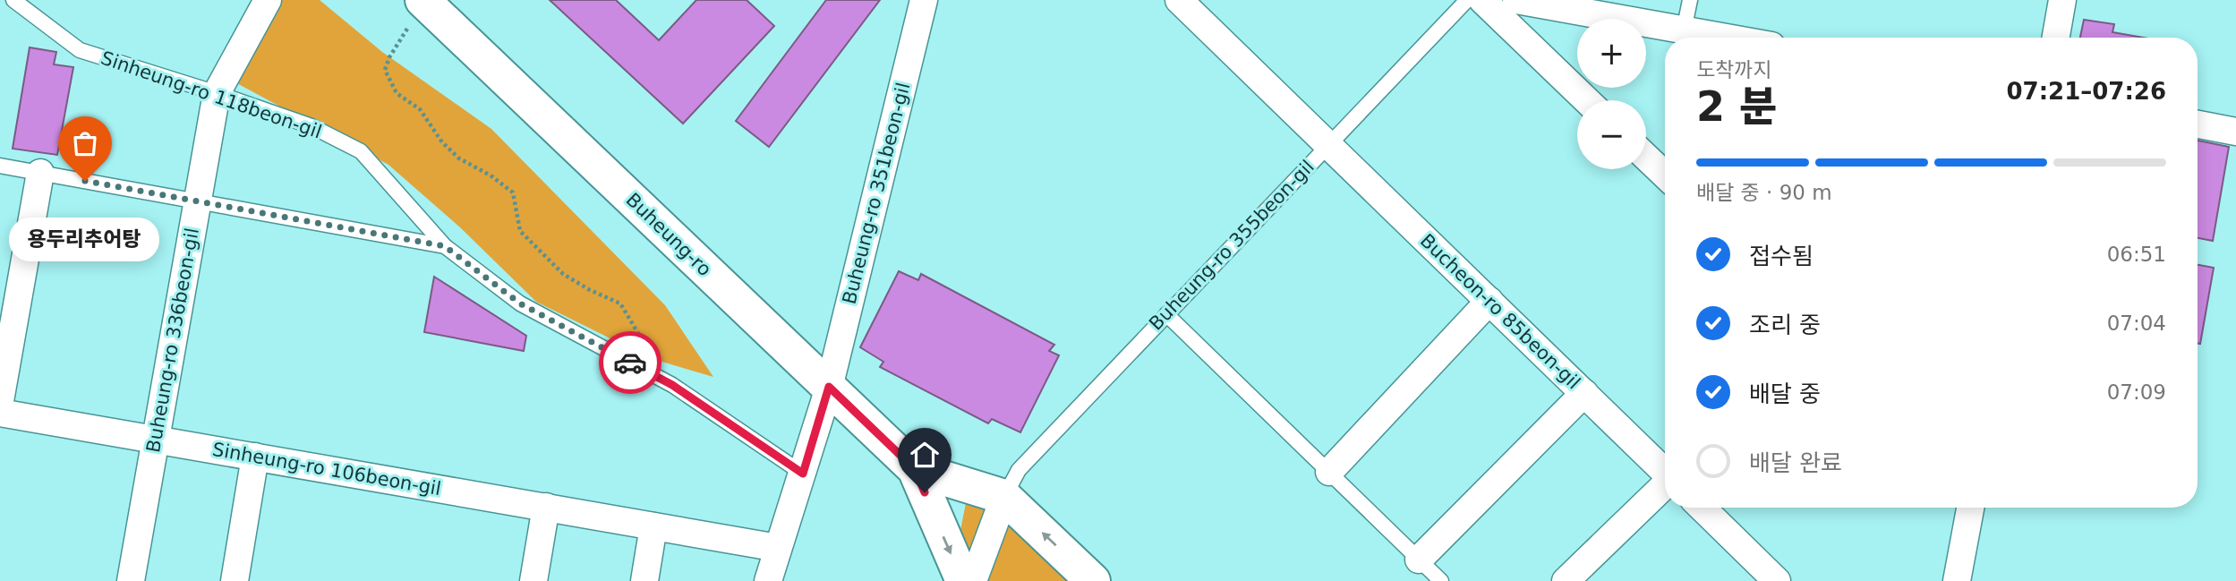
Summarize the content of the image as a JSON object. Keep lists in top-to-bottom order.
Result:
{
  "streets": {
    "street": [
      "Buheung-ro 351beon-gil",
      "Buheung-ro",
      "Bucheon-ro 85beon-gil",
      "Buheung-ro 336beon-gil",
      "Sinheung-ro 106beon-gil"
    ],
    "lane": ["Sinheung-ro 118beon-gil", "Buheung-ro 355beon-gil"]
  },
  "crossings": [
    ["Sinheung-ro 118beon-gil", "Buheung-ro 351beon-gil"],
    ["Sinheung-ro 118beon-gil", "Buheung-ro 336beon-gil"],
    ["Buheung-ro 351beon-gil", "Buheung-ro"],
    ["Buheung-ro 351beon-gil", "Sinheung-ro 106beon-gil"],
    ["Buheung-ro", "Buheung-ro 355beon-gil"],
    ["Buheung-ro 355beon-gil", "Bucheon-ro 85beon-gil"],
    ["Buheung-ro 336beon-gil", "Sinheung-ro 106beon-gil"]
  ],
  "places": ["용두리추어탕"],
  "page": {
    "map_buttons": ["+", "−"],
    "heading": ["2 분", "도착까지", "07:21–07:26"],
    "bar": "배달 중 · 90 m",
    "bubble": "용두리추어탕",
    "list": [
      ["접수됨", "06:51"],
      ["조리 중", "07:04"],
      ["배달 중", "07:09"],
      "배달 완료"
    ]
  }
}
